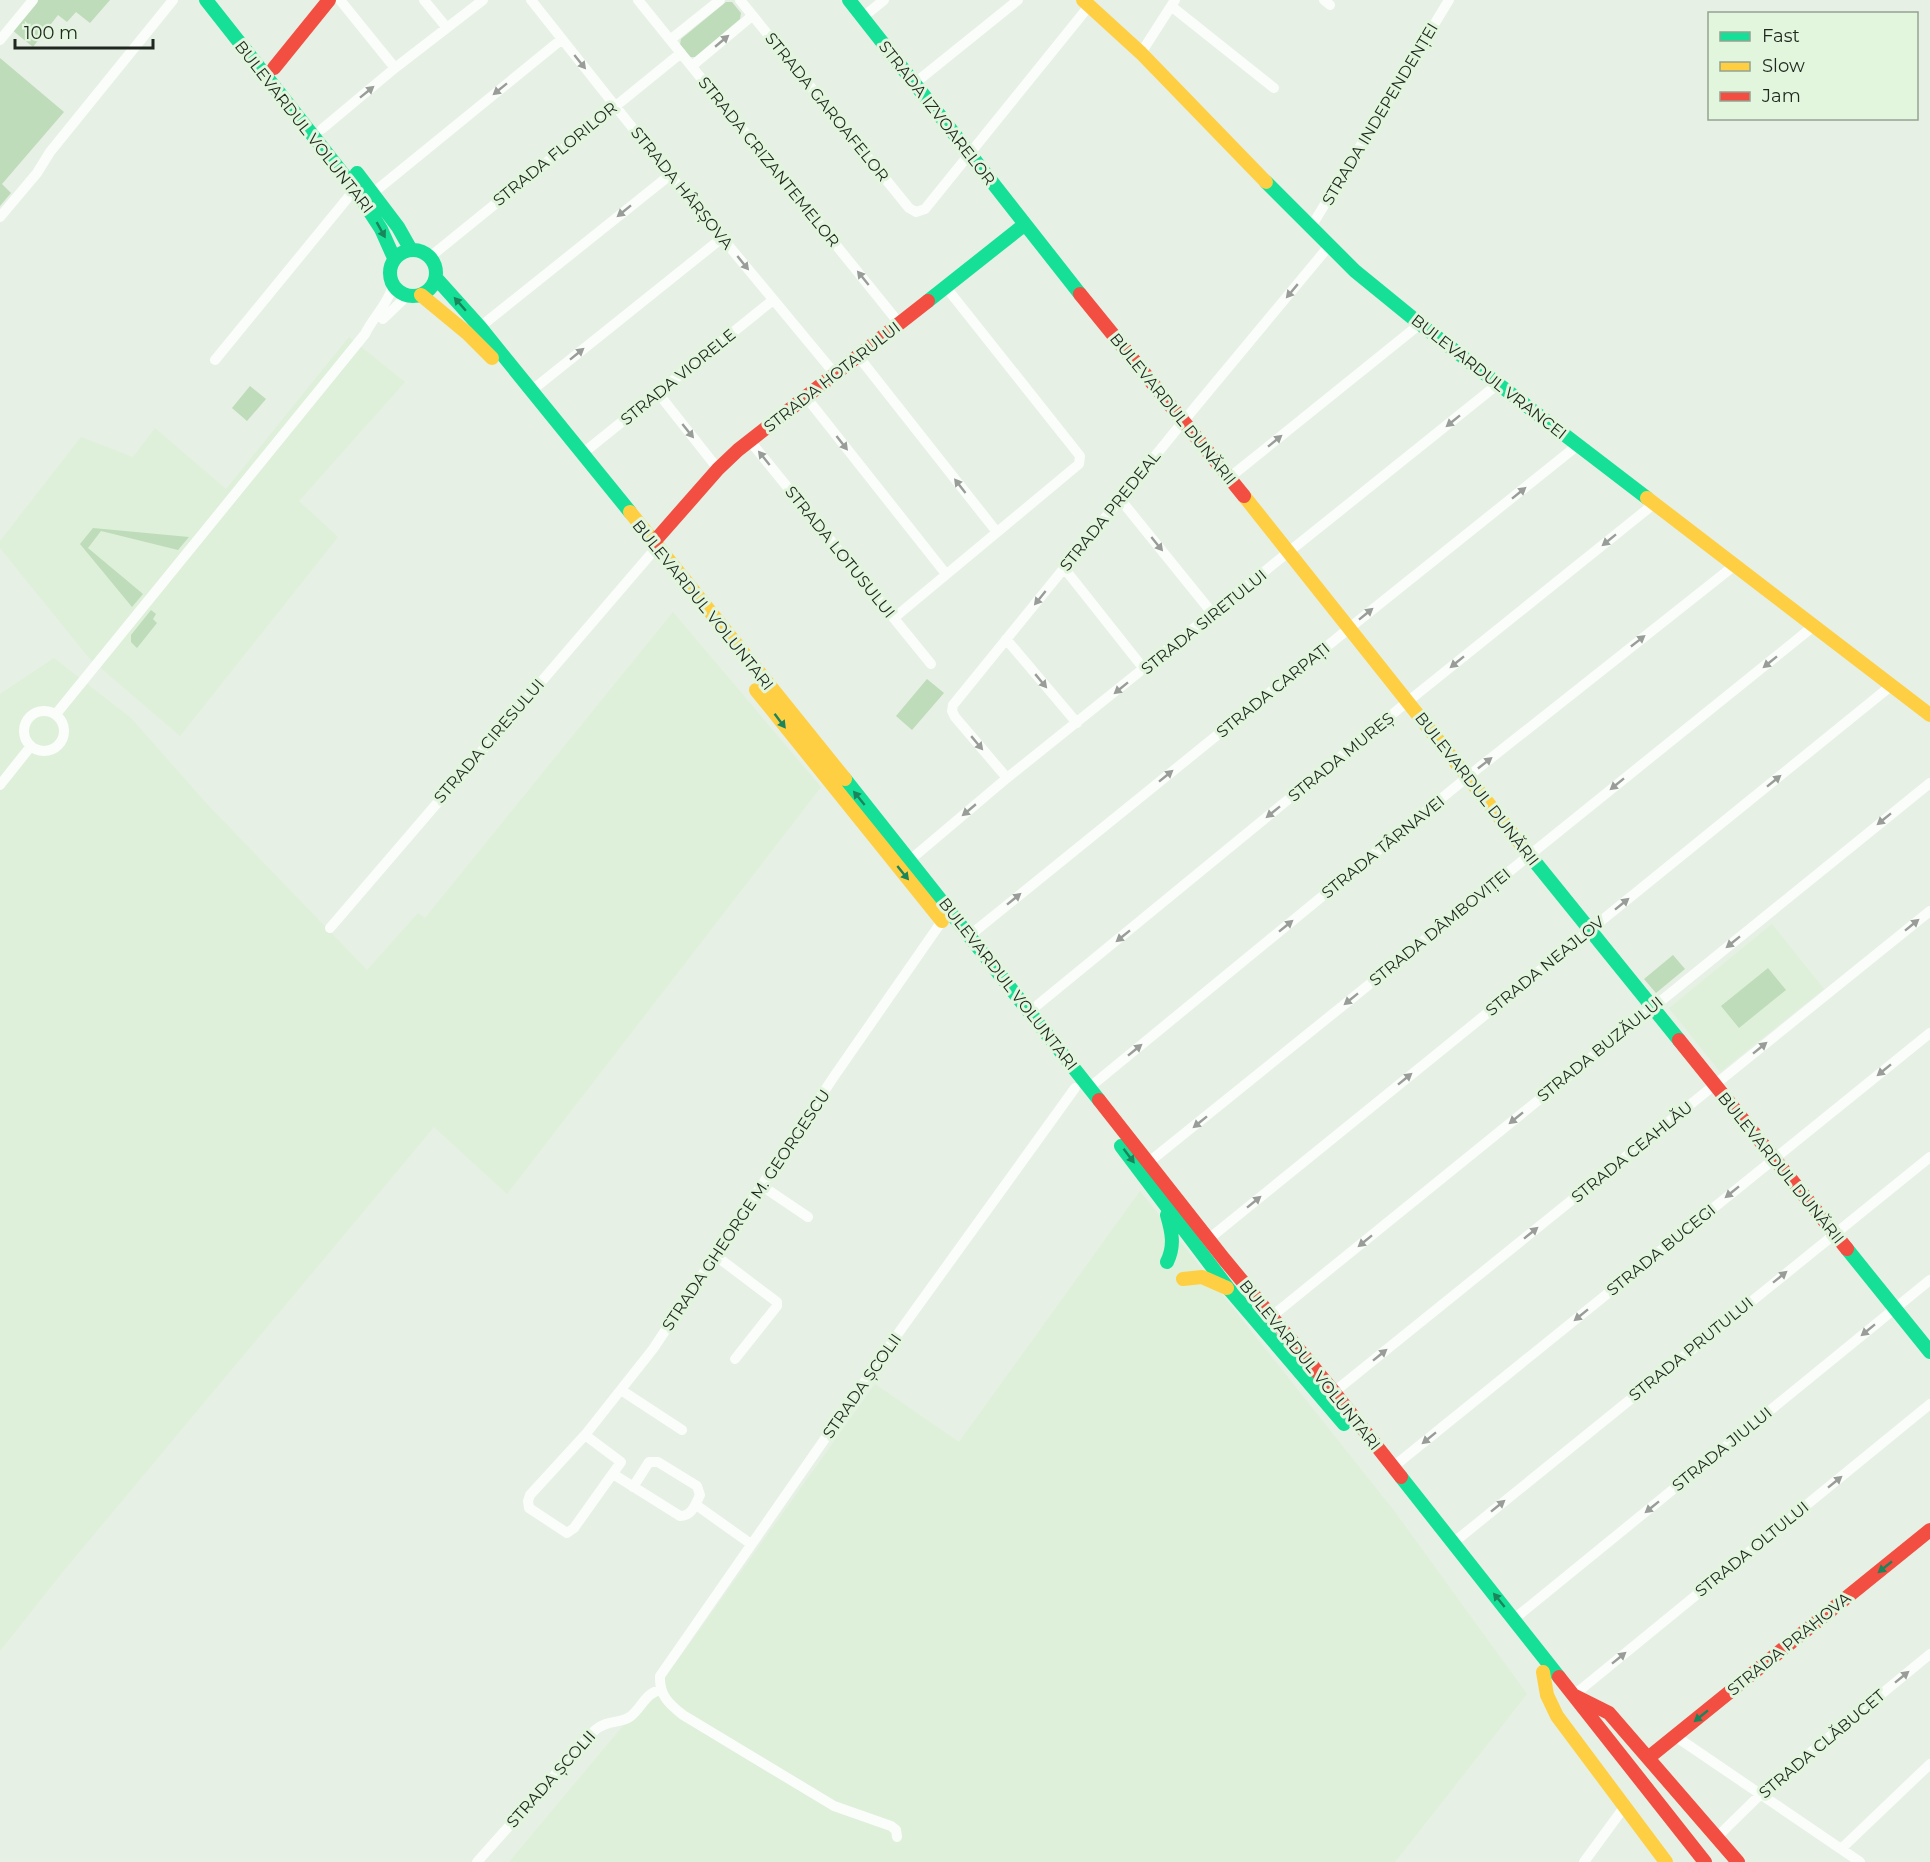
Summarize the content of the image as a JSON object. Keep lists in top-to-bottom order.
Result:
{
  "streets": {
    "main road": [
      "STRADA IZVOARELOR",
      "BULEVARDUL VOLUNTARI",
      "STRADA HOTARULUI",
      "BULEVARDUL VRANCEI",
      "BULEVARDUL DUNĂRII",
      "STRADA PRAHOVA"
    ],
    "street": [
      "STRADA GAROAFELOR",
      "STRADA INDEPENDENȚEI",
      "STRADA FLORILOR",
      "STRADA CRIZANTEMELOR",
      "STRADA HÂRȘOVA",
      "STRADA VIORELE",
      "STRADA PREDEAL",
      "STRADA LOTUSULUI",
      "STRADA SIRETULUI",
      "STRADA CARPAȚI",
      "STRADA CIRESULUI",
      "STRADA MUREȘ",
      "STRADA TÂRNAVEI",
      "STRADA DÂMBOVIȚEI",
      "STRADA NEAJLOV",
      "STRADA BUZĂULUI",
      "STRADA CEAHLĂU",
      "STRADA GHEORGE M. GEORGESCU",
      "STRADA BUCEGI",
      "STRADA PRUTULUI",
      "STRADA ȘCOLII",
      "STRADA JIULUI",
      "STRADA OLTULUI",
      "STRADA CLĂBUCET"
    ]
  },
  "crossings": [
    ["STRADA GAROAFELOR", "STRADA IZVOARELOR"],
    ["STRADA IZVOARELOR", "STRADA HOTARULUI"],
    ["STRADA IZVOARELOR", "BULEVARDUL DUNĂRII"],
    ["STRADA INDEPENDENȚEI", "BULEVARDUL VRANCEI"],
    ["BULEVARDUL VOLUNTARI", "STRADA FLORILOR"],
    ["BULEVARDUL VOLUNTARI", "STRADA VIORELE"],
    ["BULEVARDUL VOLUNTARI", "STRADA HOTARULUI"],
    ["BULEVARDUL VOLUNTARI", "STRADA SIRETULUI"],
    ["BULEVARDUL VOLUNTARI", "STRADA CARPAȚI"],
    ["BULEVARDUL VOLUNTARI", "STRADA CIRESULUI"],
    ["BULEVARDUL VOLUNTARI", "STRADA MUREȘ"],
    ["BULEVARDUL VOLUNTARI", "STRADA TÂRNAVEI"],
    ["BULEVARDUL VOLUNTARI", "STRADA DÂMBOVIȚEI"],
    ["BULEVARDUL VOLUNTARI", "STRADA NEAJLOV"],
    ["BULEVARDUL VOLUNTARI", "STRADA BUZĂULUI"],
    ["BULEVARDUL VOLUNTARI", "STRADA CEAHLĂU"],
    ["BULEVARDUL VOLUNTARI", "STRADA GHEORGE M. GEORGESCU"],
    ["BULEVARDUL VOLUNTARI", "STRADA BUCEGI"],
    ["BULEVARDUL VOLUNTARI", "STRADA PRUTULUI"],
    ["BULEVARDUL VOLUNTARI", "STRADA ȘCOLII"],
    ["BULEVARDUL VOLUNTARI", "STRADA JIULUI"],
    ["BULEVARDUL VOLUNTARI", "STRADA OLTULUI"],
    ["STRADA FLORILOR", "STRADA CRIZANTEMELOR"],
    ["STRADA FLORILOR", "STRADA HÂRȘOVA"],
    ["STRADA CRIZANTEMELOR", "STRADA HOTARULUI"],
    ["STRADA HÂRȘOVA", "STRADA VIORELE"],
    ["STRADA HÂRȘOVA", "STRADA HOTARULUI"],
    ["STRADA HOTARULUI", "BULEVARDUL DUNĂRII"],
    ["STRADA HOTARULUI", "STRADA LOTUSULUI"],
    ["STRADA HOTARULUI", "STRADA CIRESULUI"],
    ["BULEVARDUL VRANCEI", "STRADA PREDEAL"],
    ["BULEVARDUL VRANCEI", "STRADA SIRETULUI"],
    ["BULEVARDUL VRANCEI", "STRADA CARPAȚI"],
    ["BULEVARDUL VRANCEI", "STRADA MUREȘ"],
    ["BULEVARDUL VRANCEI", "STRADA TÂRNAVEI"],
    ["BULEVARDUL VRANCEI", "STRADA DÂMBOVIȚEI"],
    ["BULEVARDUL VRANCEI", "STRADA NEAJLOV"],
    ["BULEVARDUL DUNĂRII", "STRADA PREDEAL"],
    ["BULEVARDUL DUNĂRII", "STRADA SIRETULUI"],
    ["BULEVARDUL DUNĂRII", "STRADA CARPAȚI"],
    ["BULEVARDUL DUNĂRII", "STRADA MUREȘ"],
    ["BULEVARDUL DUNĂRII", "STRADA TÂRNAVEI"],
    ["BULEVARDUL DUNĂRII", "STRADA DÂMBOVIȚEI"],
    ["BULEVARDUL DUNĂRII", "STRADA NEAJLOV"],
    ["BULEVARDUL DUNĂRII", "STRADA BUZĂULUI"],
    ["BULEVARDUL DUNĂRII", "STRADA CEAHLĂU"],
    ["BULEVARDUL DUNĂRII", "STRADA BUCEGI"],
    ["BULEVARDUL DUNĂRII", "STRADA PRUTULUI"],
    ["BULEVARDUL DUNĂRII", "STRADA JIULUI"],
    ["STRADA PREDEAL", "STRADA SIRETULUI"]
  ],
  "one_way": [
    "STRADA CRIZANTEMELOR",
    "STRADA SIRETULUI",
    "STRADA CARPAȚI",
    "STRADA MUREȘ",
    "STRADA TÂRNAVEI",
    "STRADA DÂMBOVIȚEI",
    "STRADA NEAJLOV",
    "STRADA BUZĂULUI",
    "STRADA CEAHLĂU",
    "STRADA BUCEGI",
    "STRADA PRUTULUI",
    "STRADA JIULUI",
    "STRADA OLTULUI",
    "STRADA PRAHOVA"
  ],
  "legend": ["Fast", "Slow", "Jam"],
  "scale_bar": "100 m"
}
